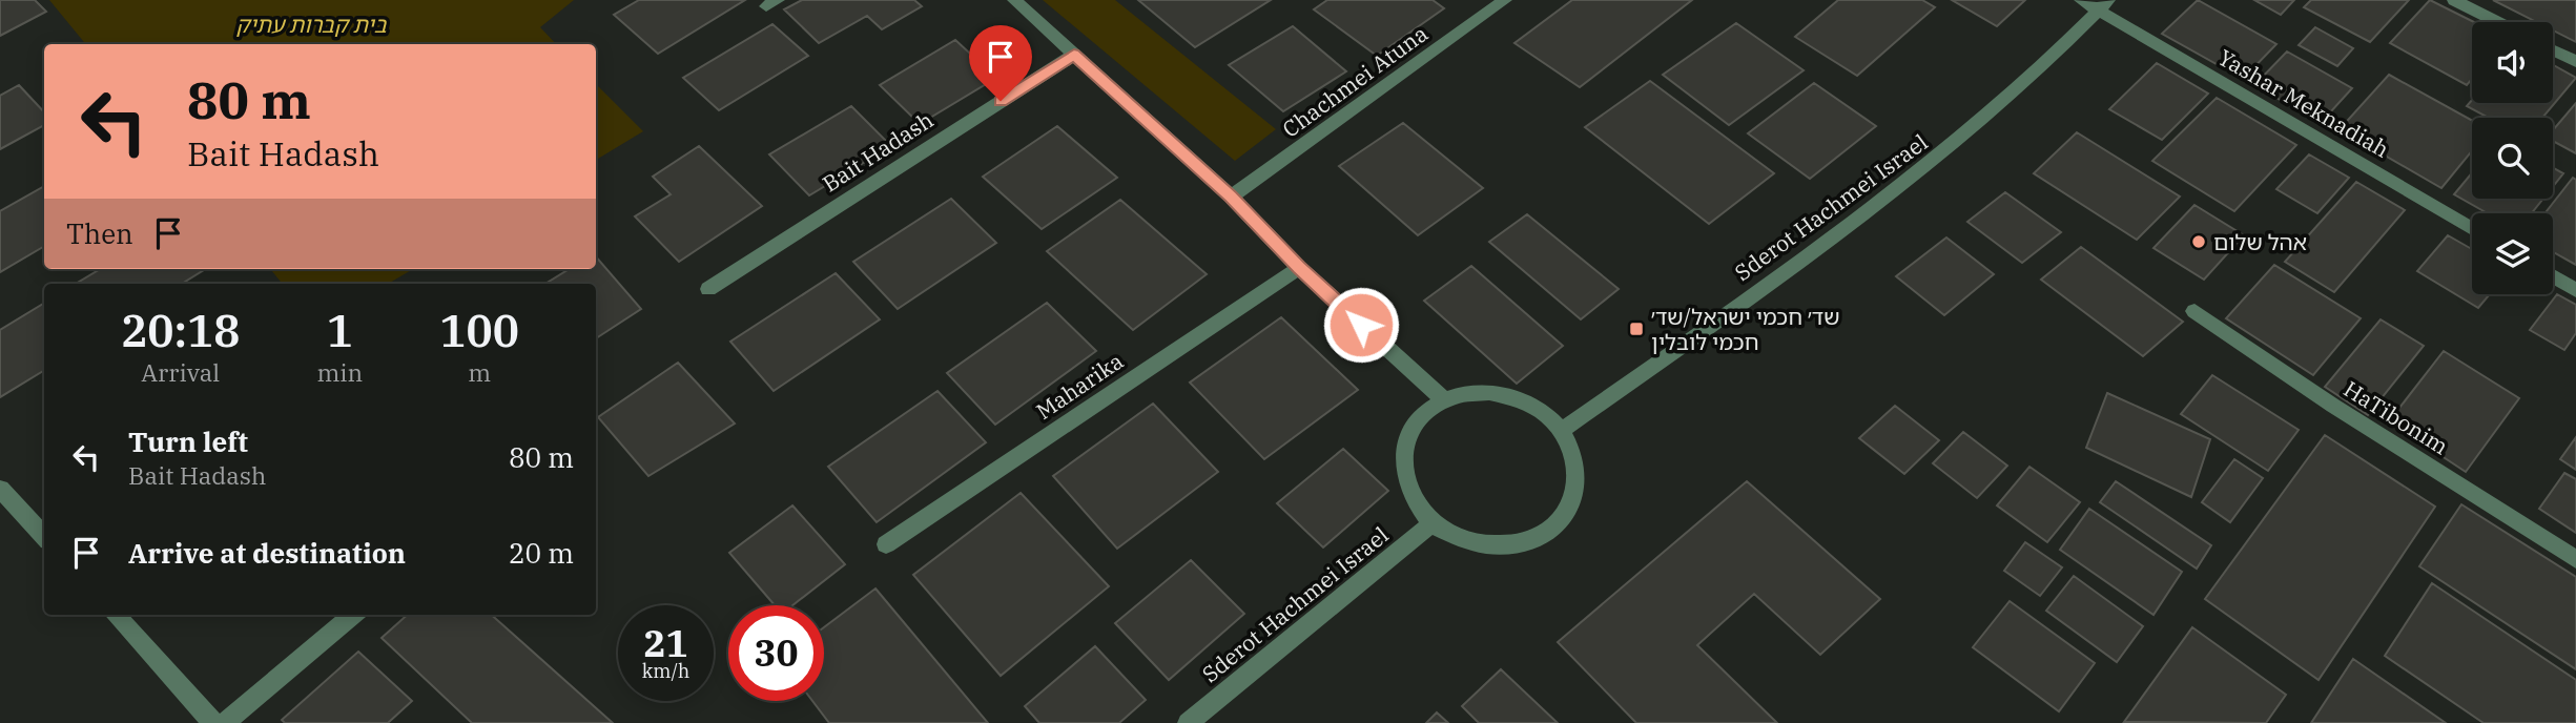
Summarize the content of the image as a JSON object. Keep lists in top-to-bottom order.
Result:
{
  "streets": {
    "street": [
      "Chachmei Atuna",
      "Yashar Meknadiah",
      "Bait Hadash",
      "Sderot Hachmei Israel",
      "Maharika",
      "HaTibonim"
    ]
  },
  "crossings": [
    ["Yashar Meknadiah", "Sderot Hachmei Israel"]
  ],
  "parks": ["בית קברות עתיק"],
  "places": {
    "other": ["אהל שלום"],
    "transit": ["שד׳ חכמי ישראל/שד׳ חכמי לובלין"]
  },
  "page": {
    "turn": ["80 m", "Bait Hadash"],
    "then": "Then",
    "eta": [
      "20:18",
      "Arrival",
      "1",
      "min",
      "100",
      "m"
    ],
    "list": [
      {
        "name": "Turn left",
        "note": "Bait Hadash",
        "value": "80 m"
      },
      {
        "name": "Arrive at destination",
        "value": "20 m"
      }
    ],
    "speed": "21 km/h",
    "limit": "30"
  }
}
